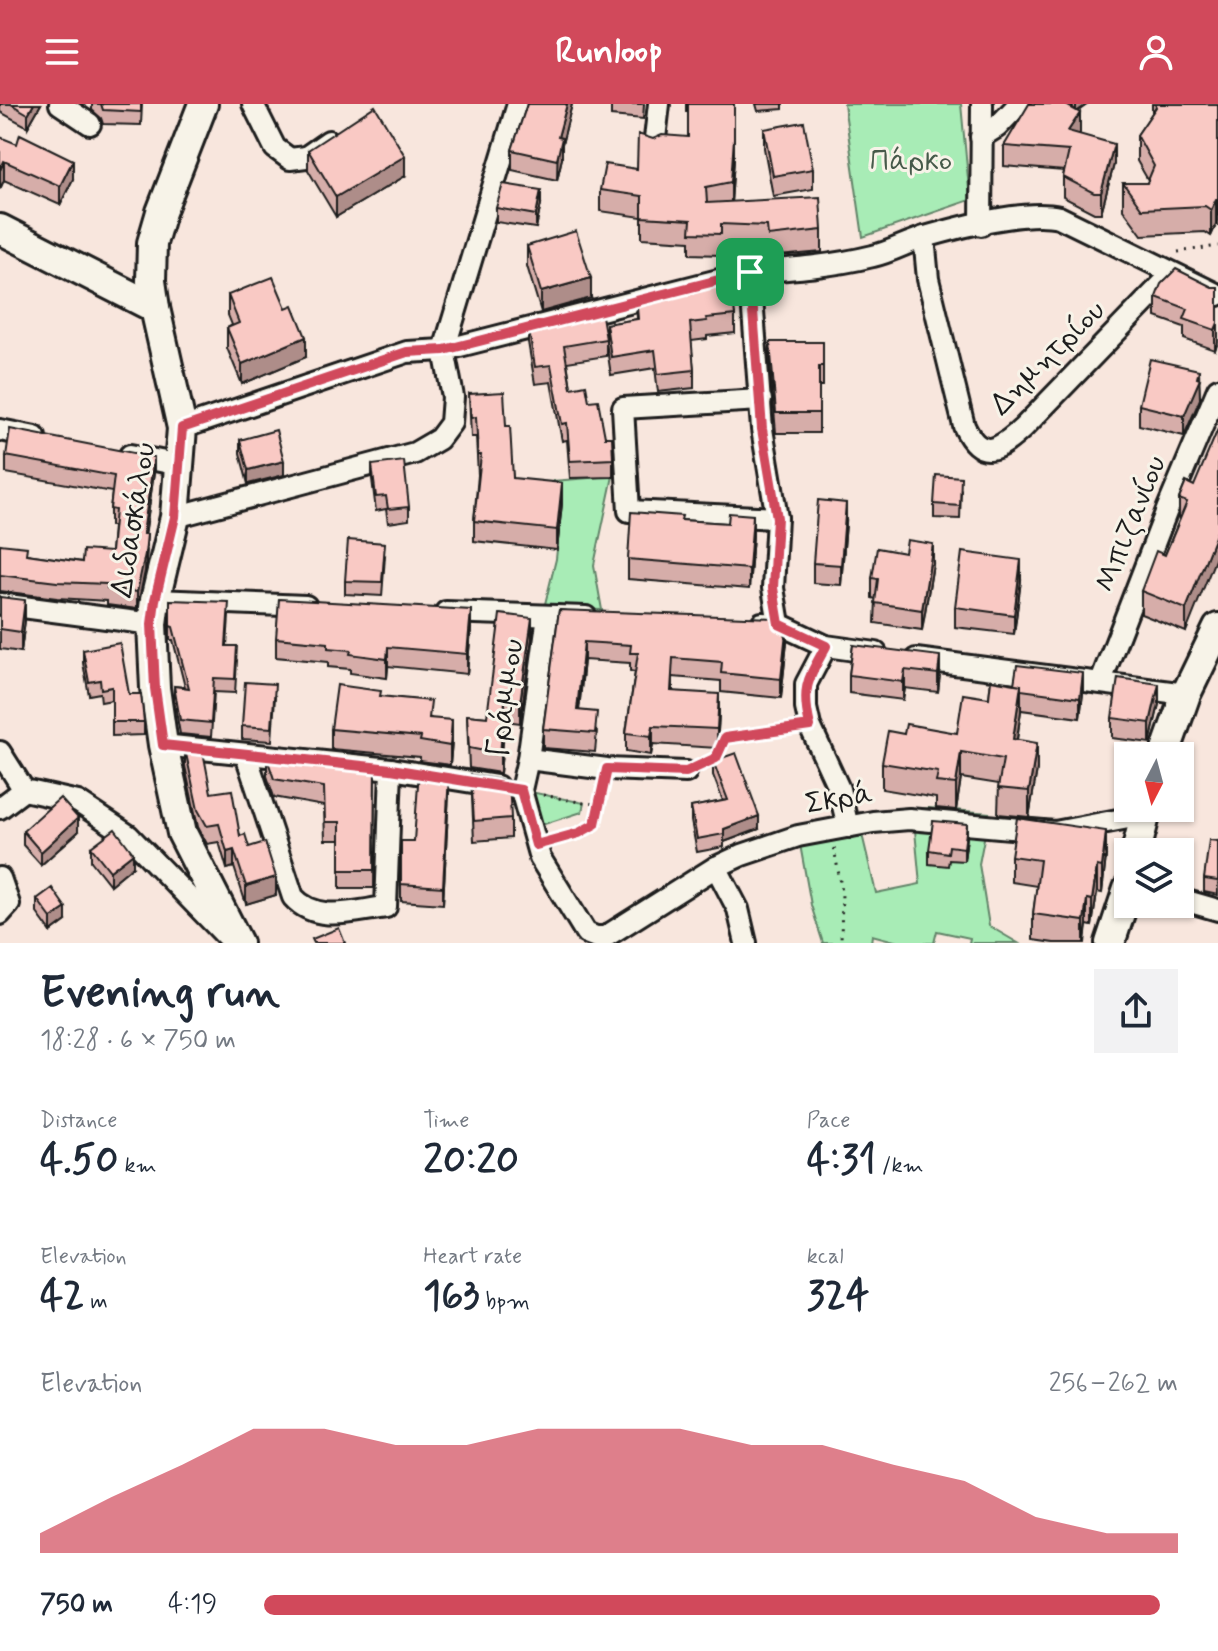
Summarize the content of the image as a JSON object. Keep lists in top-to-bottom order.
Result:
{
  "streets": {
    "street": [
      "Δημητρίου",
      "Διδασκάλου",
      "Μπιζανίου",
      "Γράμμου",
      "Σκρά"
    ]
  },
  "crossings": [
    ["Γράμμου", "Σκρά"]
  ],
  "parks": ["Πάρκο"],
  "north": "bottom",
  "page": {
    "header": "Runloop",
    "heading": ["Evening run", "18:28 · 6 × 750 m"],
    "stats": [
      ["Distance", "4.50 km"],
      ["Time", "20:20"],
      ["Pace", "4:31 /km"],
      ["Elevation", "42 m"],
      ["Heart rate", "163 bpm"],
      ["kcal", "324"]
    ],
    "chart": ["Elevation", "256–262 m"],
    "list": [
      {
        "name": "750 m",
        "note": "4:19"
      }
    ]
  }
}
